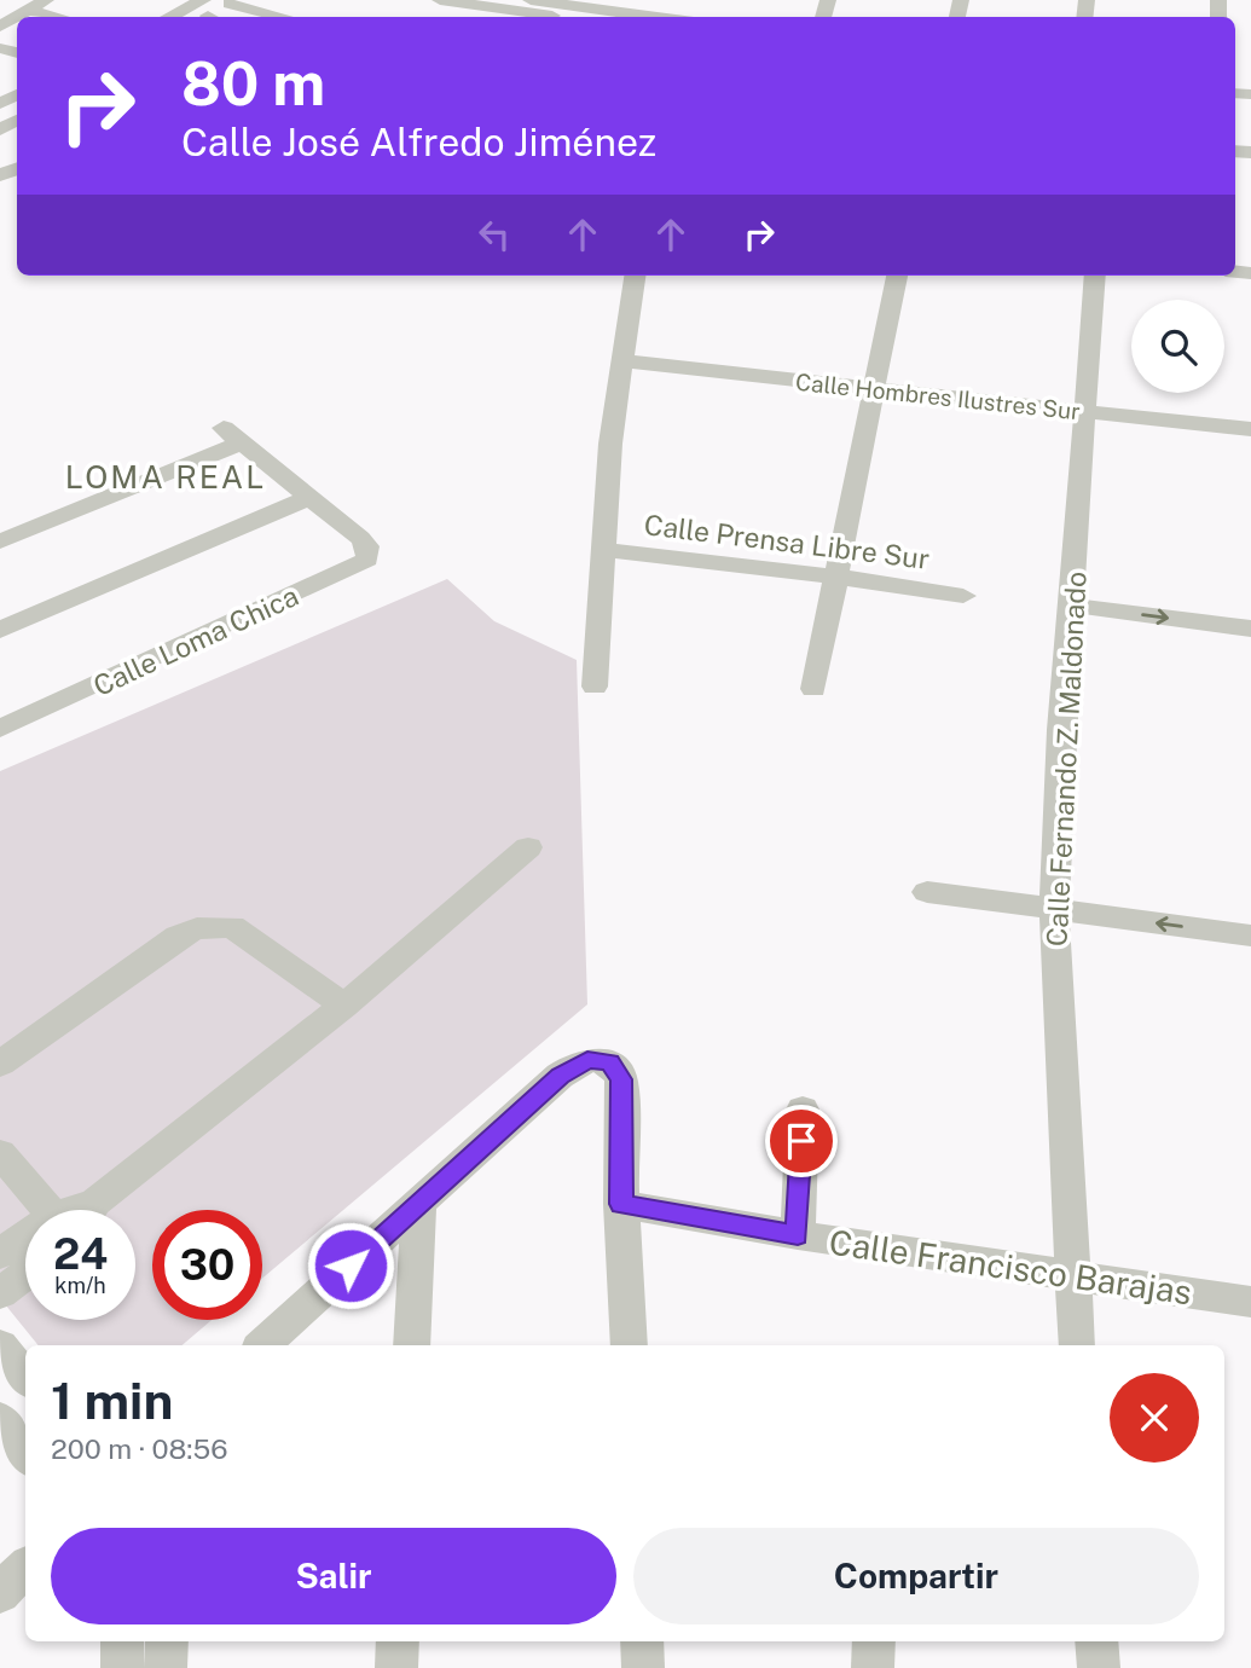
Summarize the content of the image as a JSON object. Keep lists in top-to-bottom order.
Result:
{
  "streets": {
    "street": [
      "Calle Hombres Ilustres Sur",
      "Calle Prensa Libre Sur",
      "Calle Loma Chica",
      "Calle Fernando Z. Maldonado",
      "Calle Francisco Barajas"
    ]
  },
  "crossings": [
    ["Calle Hombres Ilustres Sur", "Calle Fernando Z. Maldonado"],
    ["Calle Fernando Z. Maldonado", "Calle Francisco Barajas"]
  ],
  "districts": ["LOMA REAL"],
  "page": {
    "turn": ["80 m", "Calle José Alfredo Jiménez"],
    "speed": "24 km/h",
    "limit": "30",
    "heading": ["1 min", "200 m · 08:56"],
    "buttons": ["Salir", "Compartir"]
  }
}
